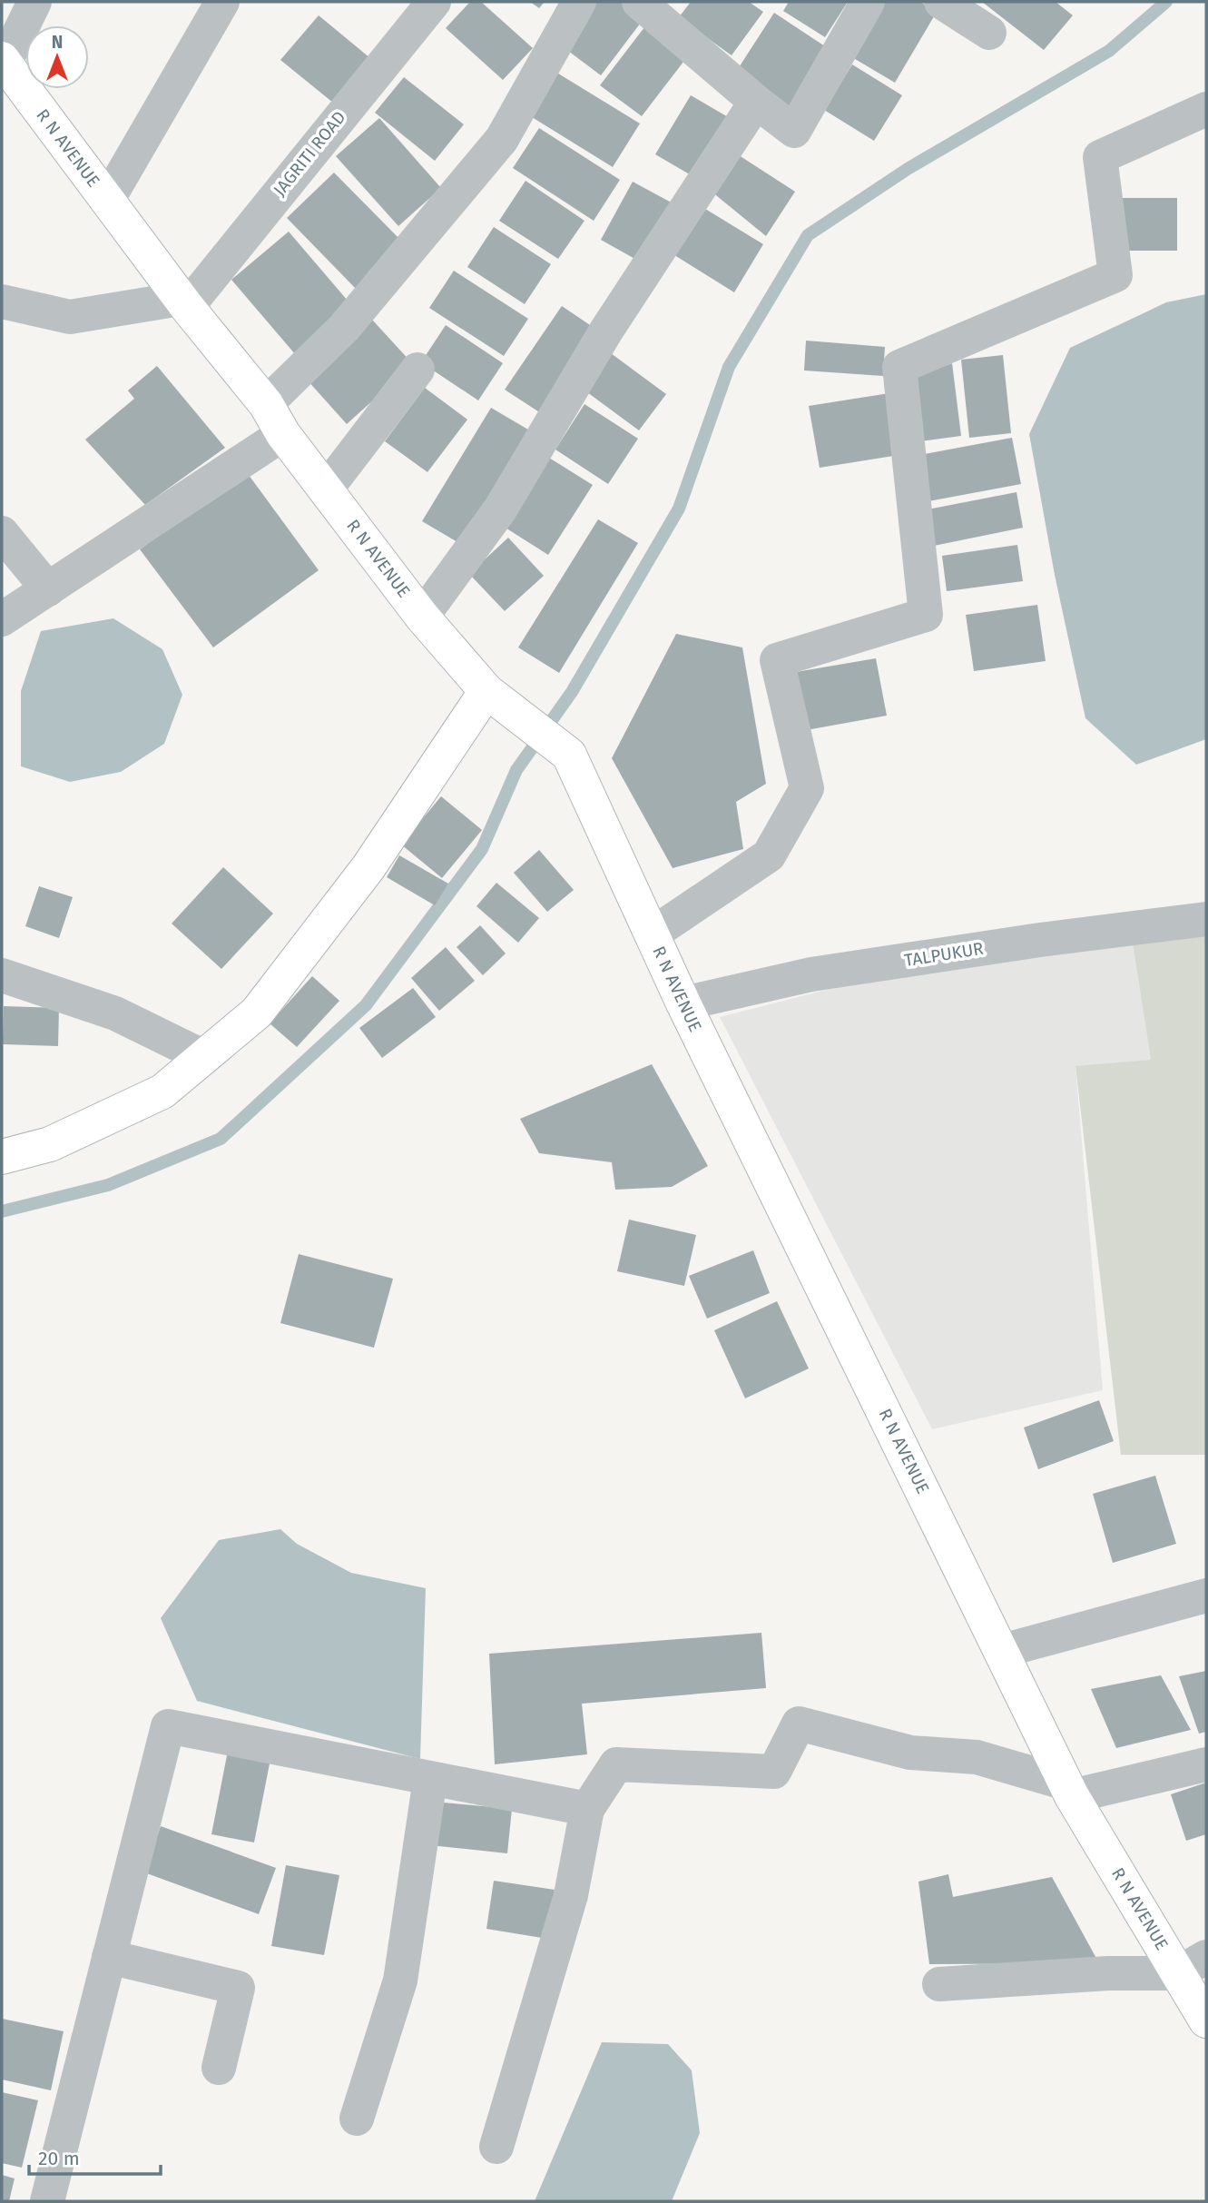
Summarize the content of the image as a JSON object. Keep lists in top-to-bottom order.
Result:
{
  "streets": {
    "main road": ["R N AVENUE"],
    "street": ["JAGRITI ROAD", "TALPUKUR"]
  },
  "crossings": [
    ["R N AVENUE", "JAGRITI ROAD"],
    ["R N AVENUE", "TALPUKUR"]
  ],
  "scale_bar": "20 m",
  "north": "top"
}
